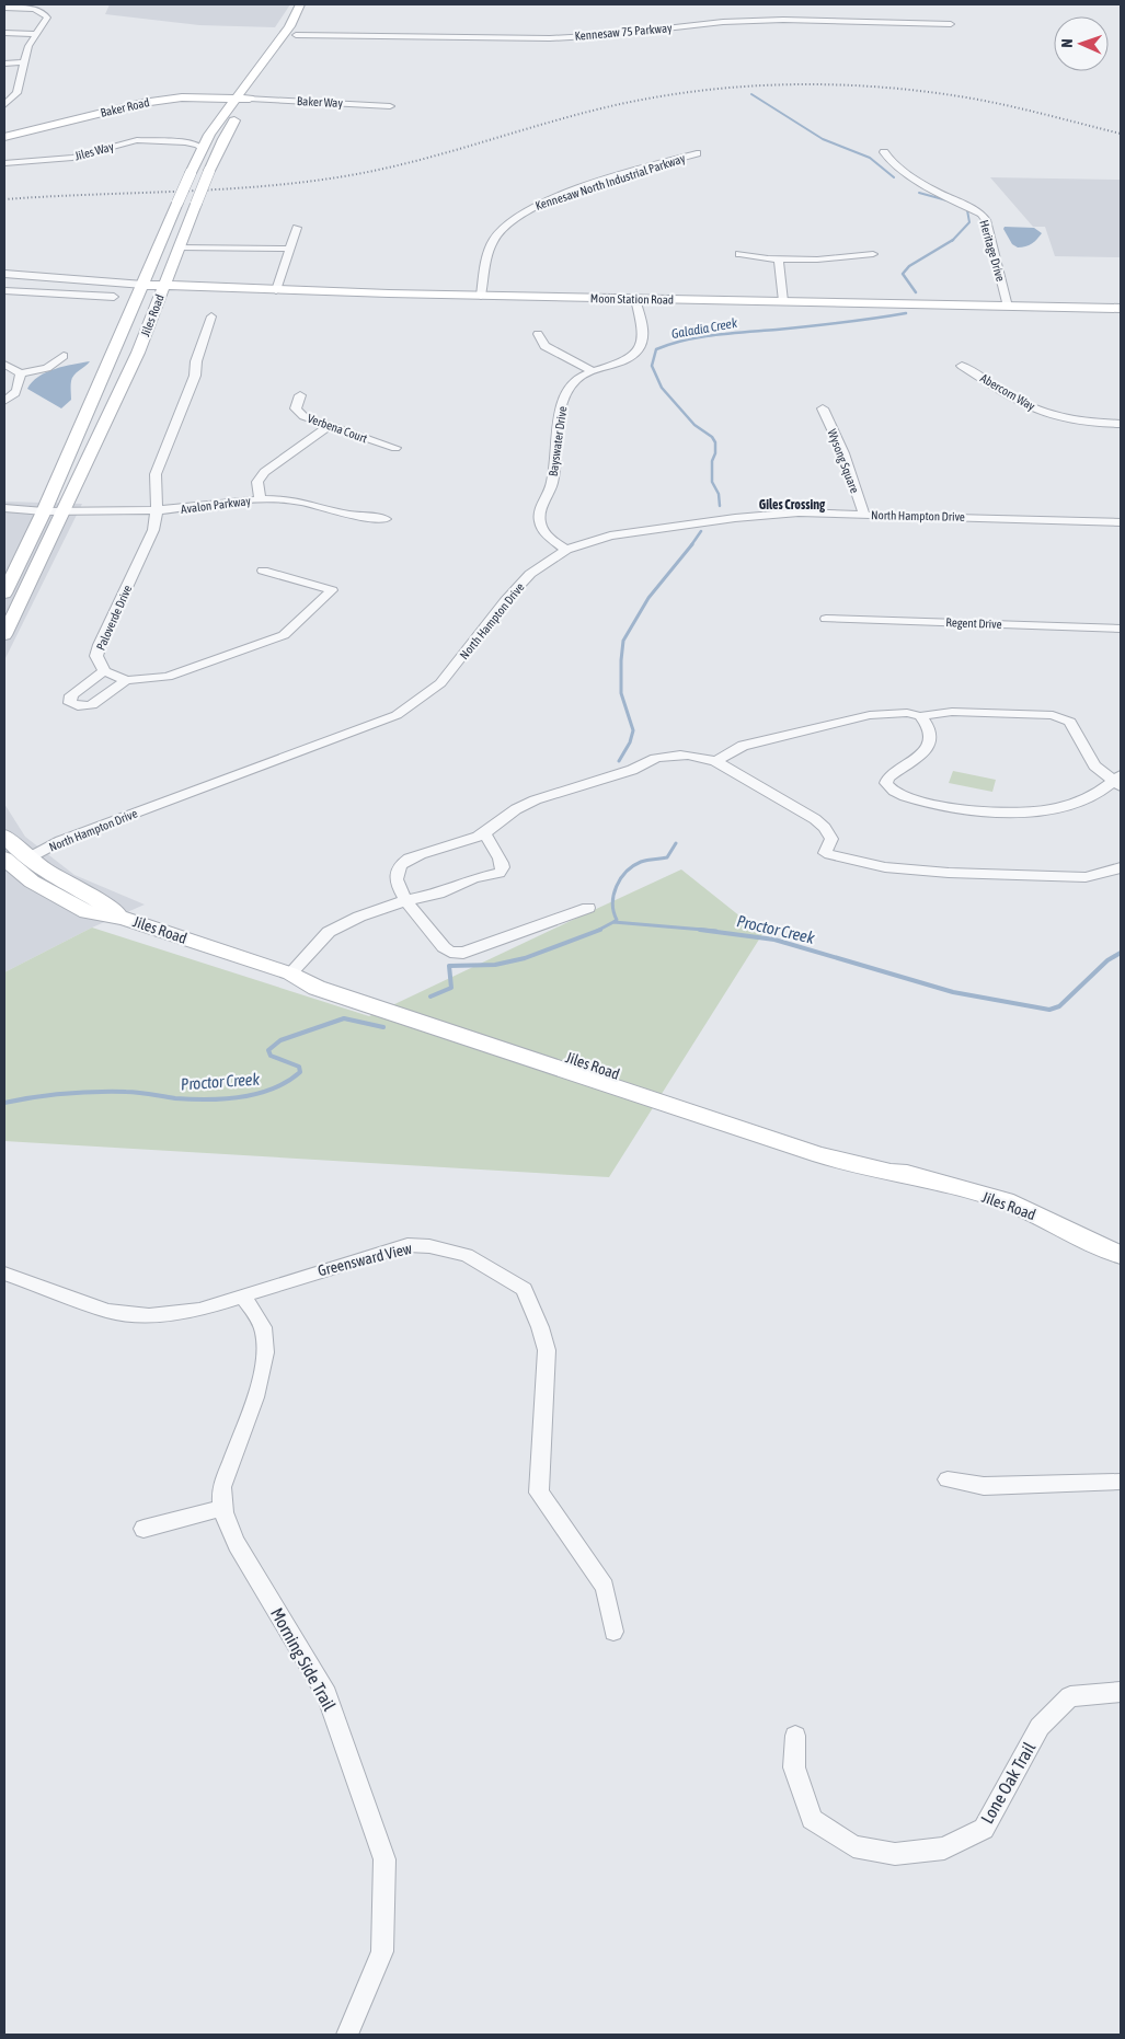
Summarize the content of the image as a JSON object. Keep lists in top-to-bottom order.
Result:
{
  "streets": {
    "street": [
      "Kennesaw 75 Parkway",
      "Baker Way",
      "Baker Road",
      "Jiles Way",
      "Kennesaw North Industrial Parkway",
      "Heritage Drive",
      "Moon Station Road",
      "Jiles Road",
      "Abercorn Way",
      "Verbena Court",
      "Bayswater Drive",
      "Wysong Square",
      "Avalon Parkway",
      "North Hampton Drive",
      "Paloverde Drive",
      "Regent Drive",
      "Greensward View",
      "Morning Side Trail",
      "Lone Oak Trail"
    ]
  },
  "crossings": [
    ["Kennesaw 75 Parkway", "Jiles Road"],
    ["Baker Way", "Baker Road"],
    ["Baker Way", "Jiles Road"],
    ["Baker Road", "Jiles Road"],
    ["Jiles Way", "Jiles Road"],
    ["Kennesaw North Industrial Parkway", "Moon Station Road"],
    ["Heritage Drive", "Moon Station Road"],
    ["Moon Station Road", "Jiles Road"],
    ["Moon Station Road", "Bayswater Drive"],
    ["Jiles Road", "Avalon Parkway"],
    ["Jiles Road", "North Hampton Drive"],
    ["Bayswater Drive", "North Hampton Drive"],
    ["Wysong Square", "North Hampton Drive"],
    ["Avalon Parkway", "Paloverde Drive"],
    ["Greensward View", "Morning Side Trail"]
  ],
  "districts": ["Giles Crossing"],
  "water": ["Galadia Creek", "Proctor Creek"],
  "north": "left"
}
